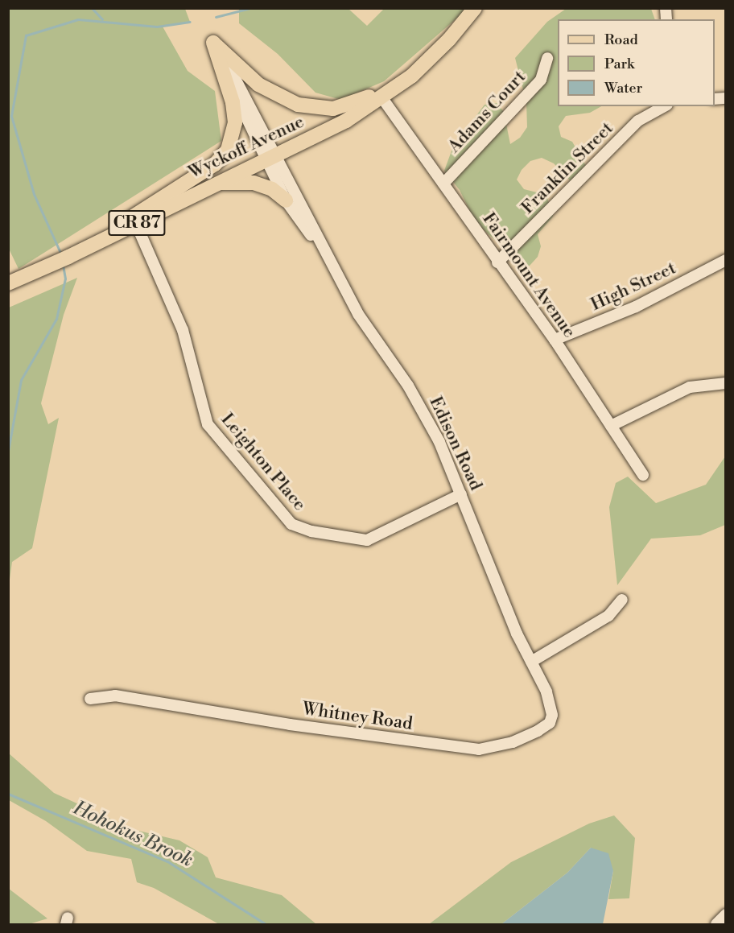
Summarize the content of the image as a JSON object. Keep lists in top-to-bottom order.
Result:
{
  "streets": {
    "main road": ["Wyckoff Avenue", "CR 87"],
    "street": [
      "Adams Court",
      "Franklin Street",
      "Fairmount Avenue",
      "High Street",
      "Edison Road",
      "Leighton Place",
      "Whitney Road"
    ]
  },
  "crossings": [
    ["Adams Court", "Fairmount Avenue"],
    ["Wyckoff Avenue", "Fairmount Avenue"],
    ["Wyckoff Avenue", "Edison Road"],
    ["Wyckoff Avenue", "Leighton Place"],
    ["Franklin Street", "Fairmount Avenue"],
    ["Fairmount Avenue", "High Street"],
    ["Edison Road", "Leighton Place"],
    ["Edison Road", "Whitney Road"]
  ],
  "water": ["Hohokus Brook"],
  "legend": ["Road", "Park", "Water"]
}
